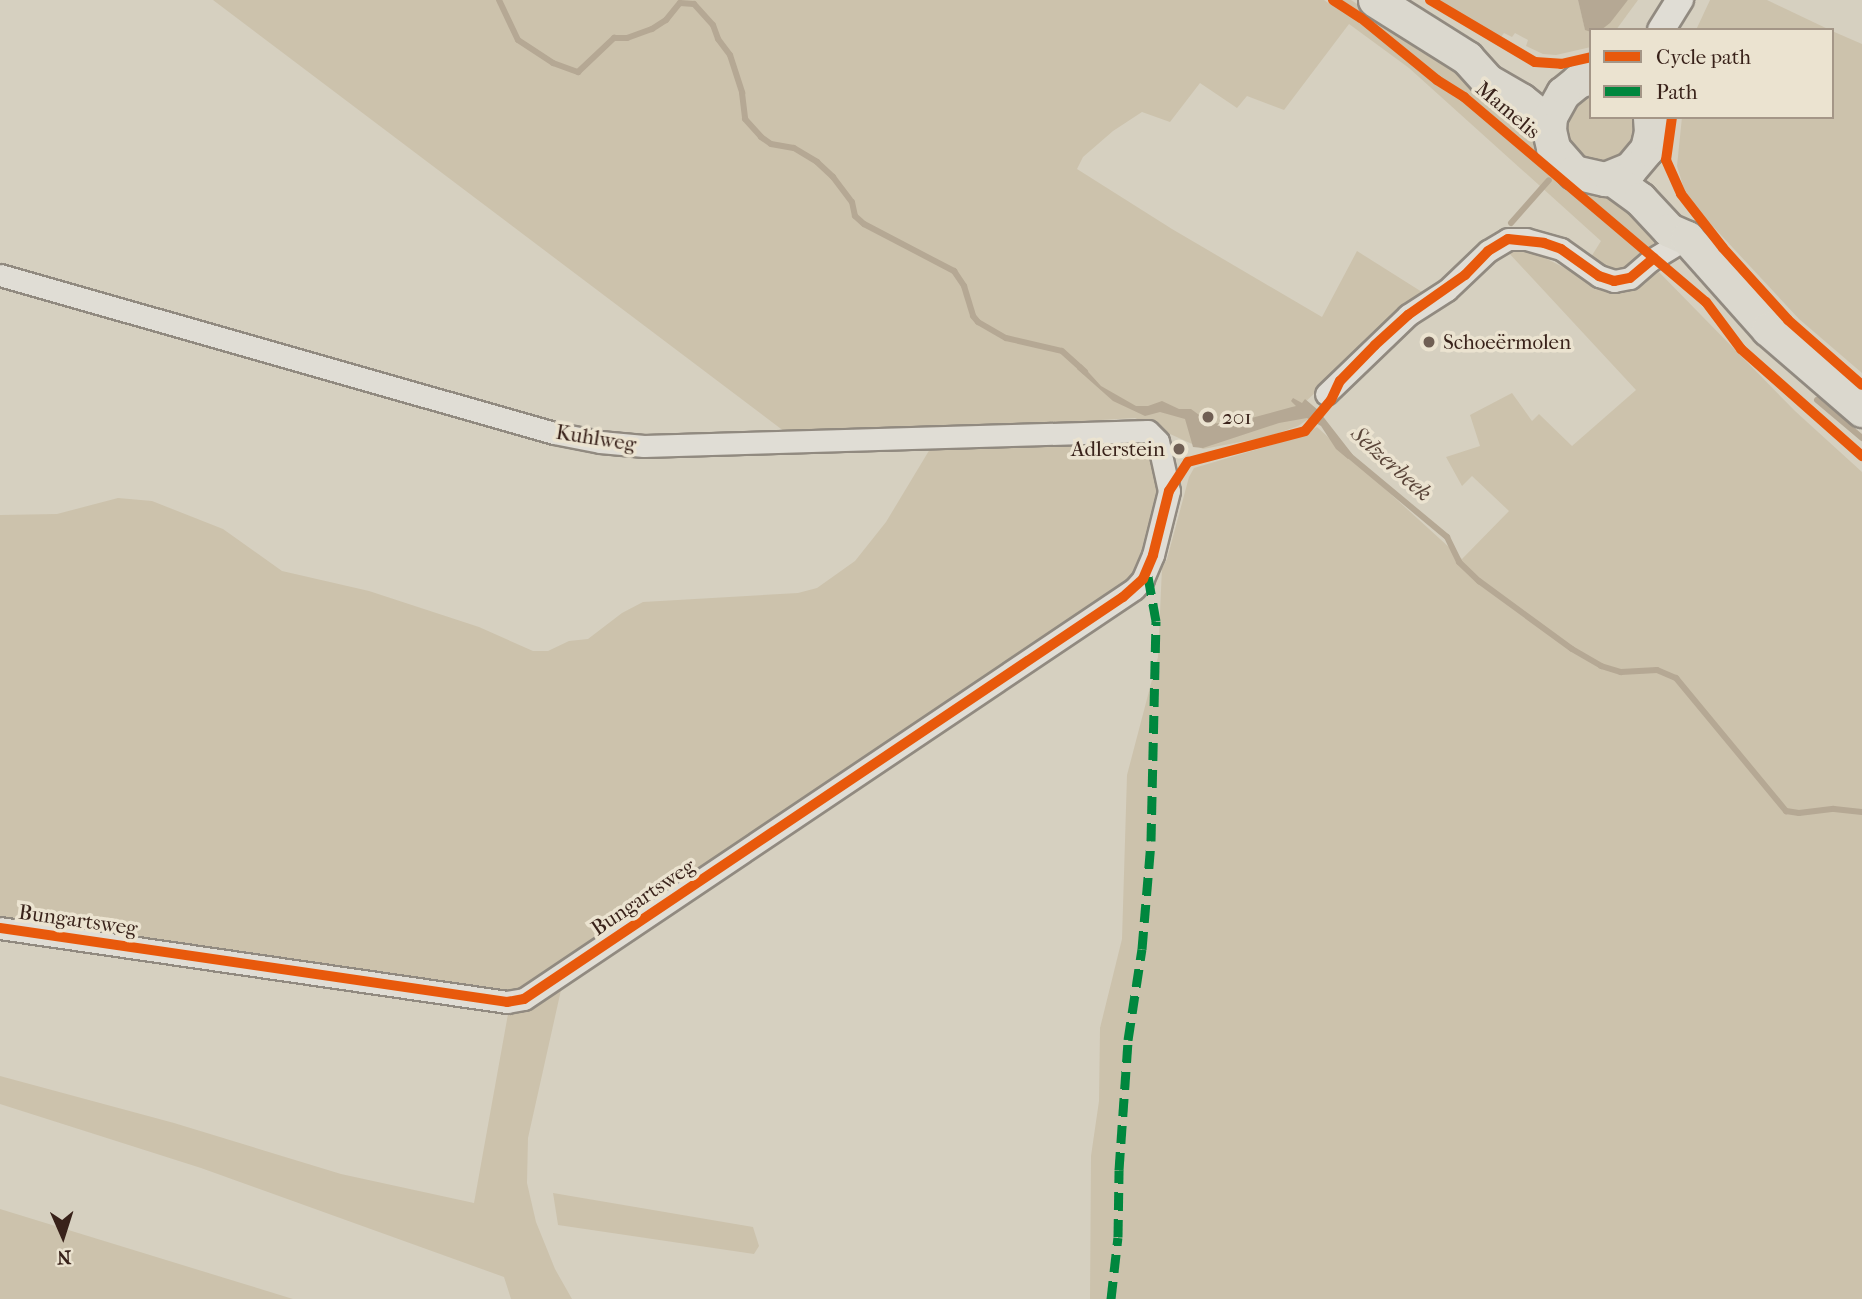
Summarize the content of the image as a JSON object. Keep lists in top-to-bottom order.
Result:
{
  "streets": {
    "main road": ["Mamelis"],
    "street": ["Kuhlweg", "Bungartsweg"]
  },
  "crossings": [
    ["Kuhlweg", "Bungartsweg"]
  ],
  "water": ["Selzerbeek"],
  "places": ["Schoeërmolen", "201", "Adlerstein"],
  "legend": ["Cycle path", "Path"],
  "north": "bottom"
}
